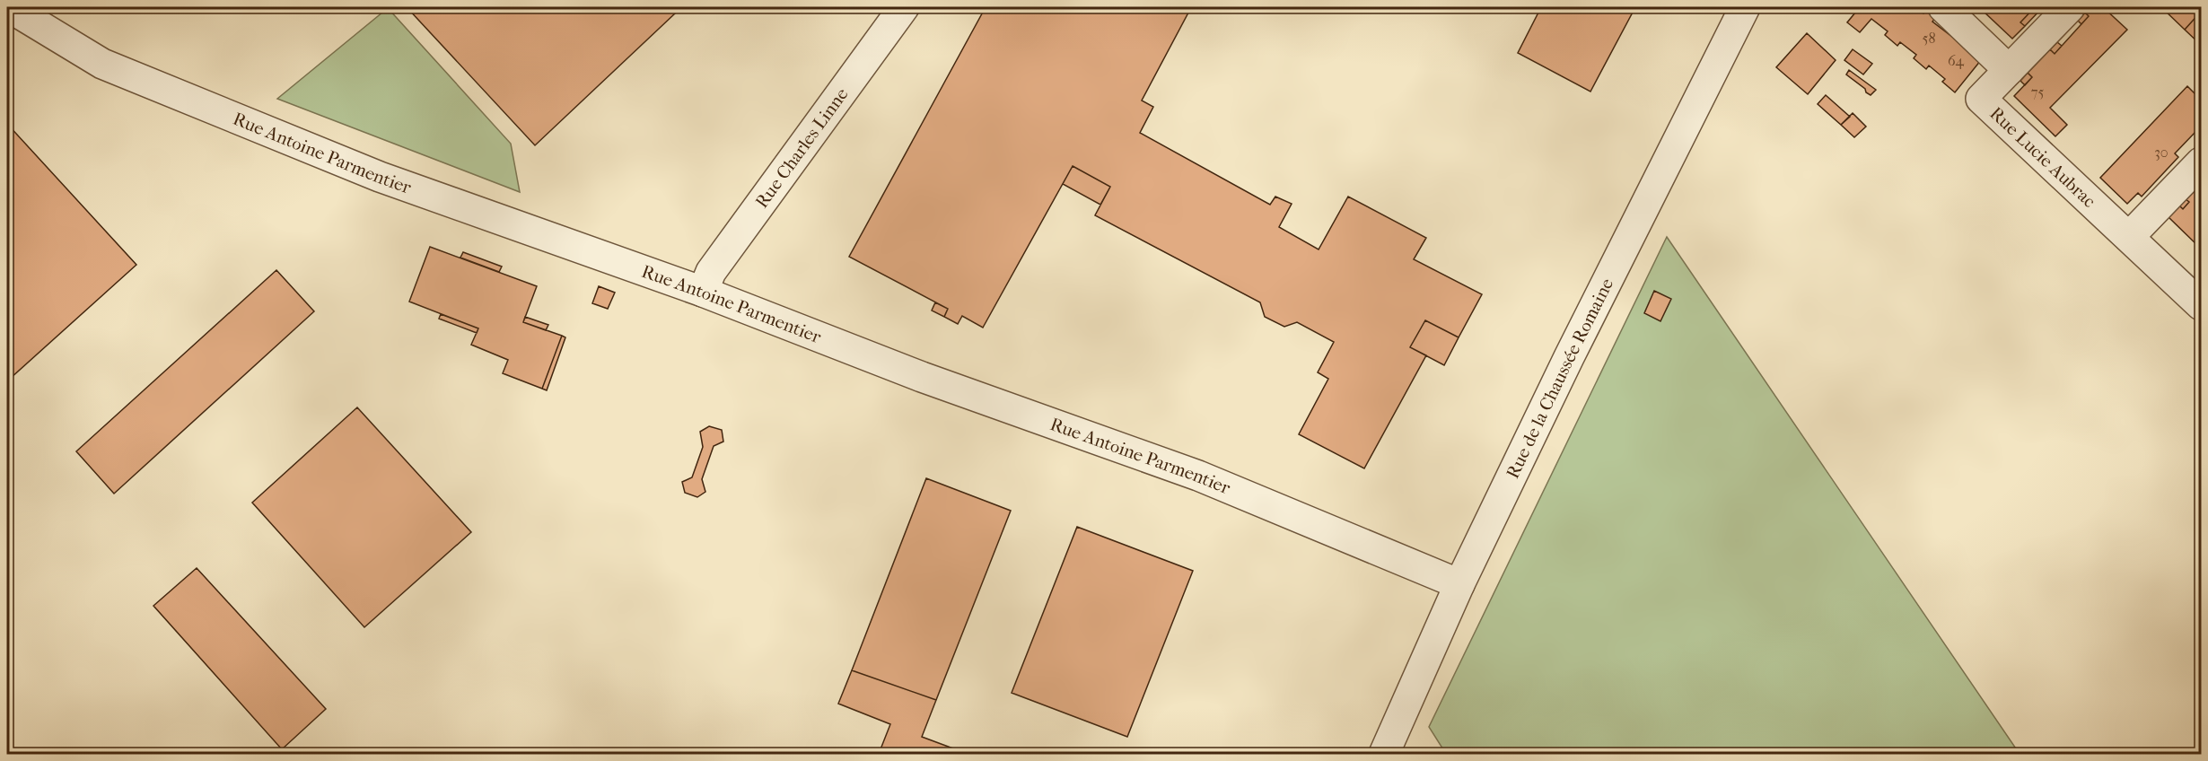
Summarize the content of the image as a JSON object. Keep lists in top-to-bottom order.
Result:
{
  "streets": {
    "street": [
      "Rue Charles Linne",
      "Rue Antoine Parmentier",
      "Rue Lucie Aubrac",
      "Rue de la Chaussée Romaine"
    ]
  },
  "crossings": [
    ["Rue Charles Linne", "Rue Antoine Parmentier"],
    ["Rue Antoine Parmentier", "Rue de la Chaussée Romaine"]
  ],
  "house_numbers": [
    "58",
    "64",
    "75",
    "30"
  ]
}
